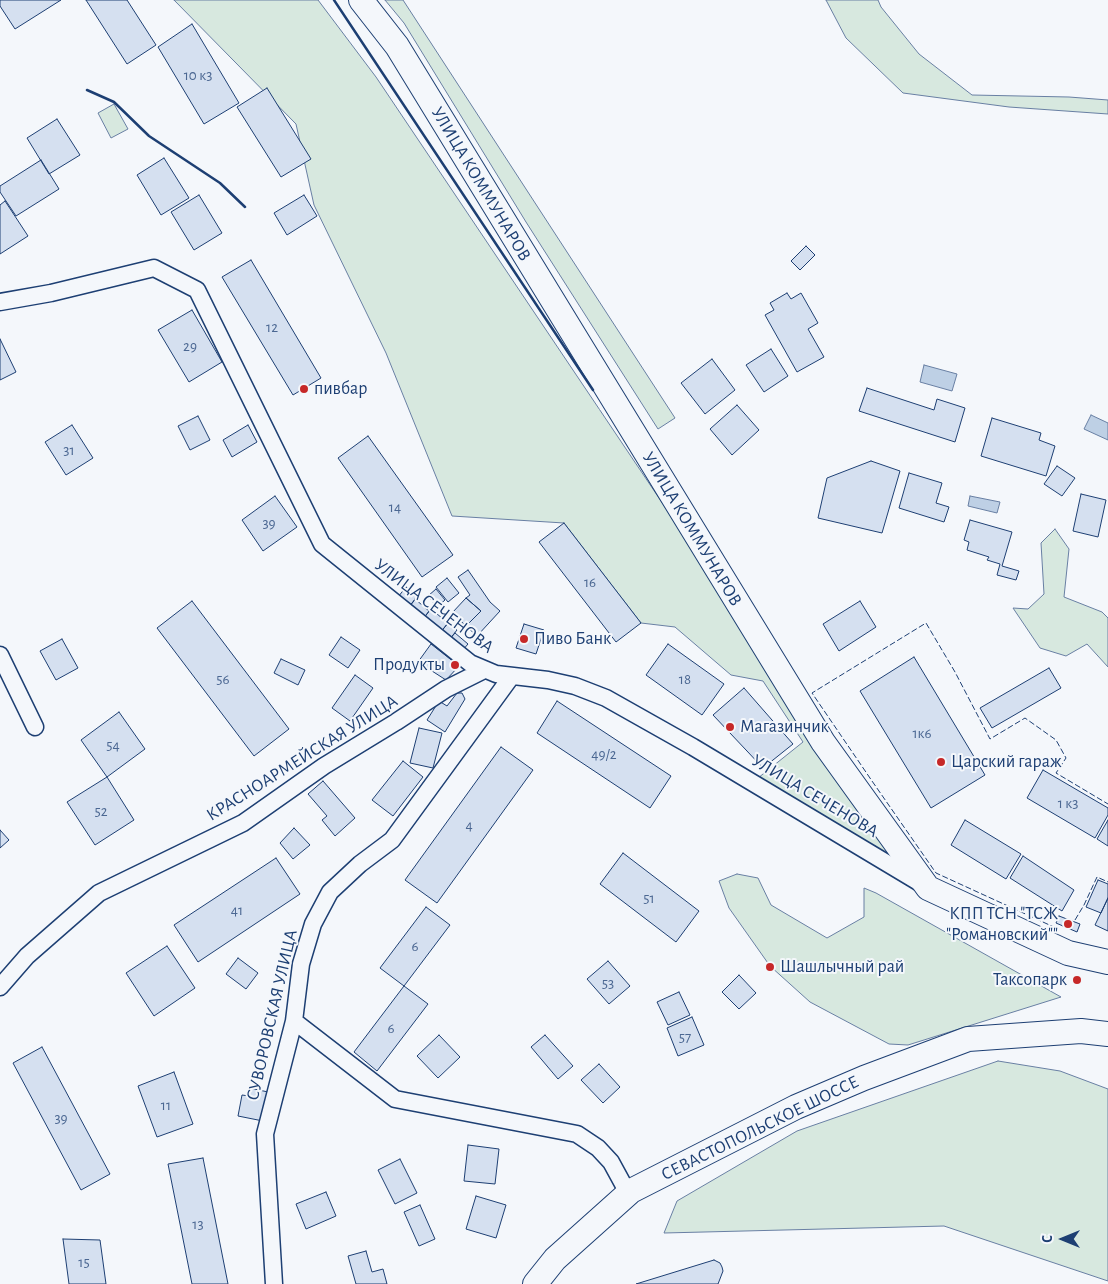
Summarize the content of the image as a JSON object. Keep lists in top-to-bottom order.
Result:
{
  "streets": {
    "main road": ["УЛИЦА КОММУНАРОВ", "СЕВАСТОПОЛЬСКОЕ ШОССЕ"],
    "street": ["УЛИЦА СЕЧЕНОВА", "КРАСНОАРМЕЙСКАЯ УЛИЦА", "СУВОРОВСКАЯ УЛИЦА"]
  },
  "crossings": [
    ["УЛИЦА КОММУНАРОВ", "УЛИЦА СЕЧЕНОВА"],
    ["УЛИЦА СЕЧЕНОВА", "КРАСНОАРМЕЙСКАЯ УЛИЦА"],
    ["УЛИЦА СЕЧЕНОВА", "СУВОРОВСКАЯ УЛИЦА"]
  ],
  "places": [
    "пивбар",
    "Пиво Банк",
    "Продукты",
    "Магазинчик",
    "Царский гараж",
    "КПП ТСН \"ТСЖ \"Романовский\"\"",
    "Шашлычный рай",
    "Таксопарк"
  ],
  "house_numbers": [
    "10 к3",
    "12",
    "29",
    "31",
    "14",
    "39",
    "16",
    "56",
    "18",
    "1к6",
    "54",
    "49/2",
    "1 к3",
    "52",
    "4",
    "51",
    "41",
    "6",
    "53",
    "6",
    "57",
    "11",
    "39",
    "13",
    "15"
  ],
  "north": "left"
}
